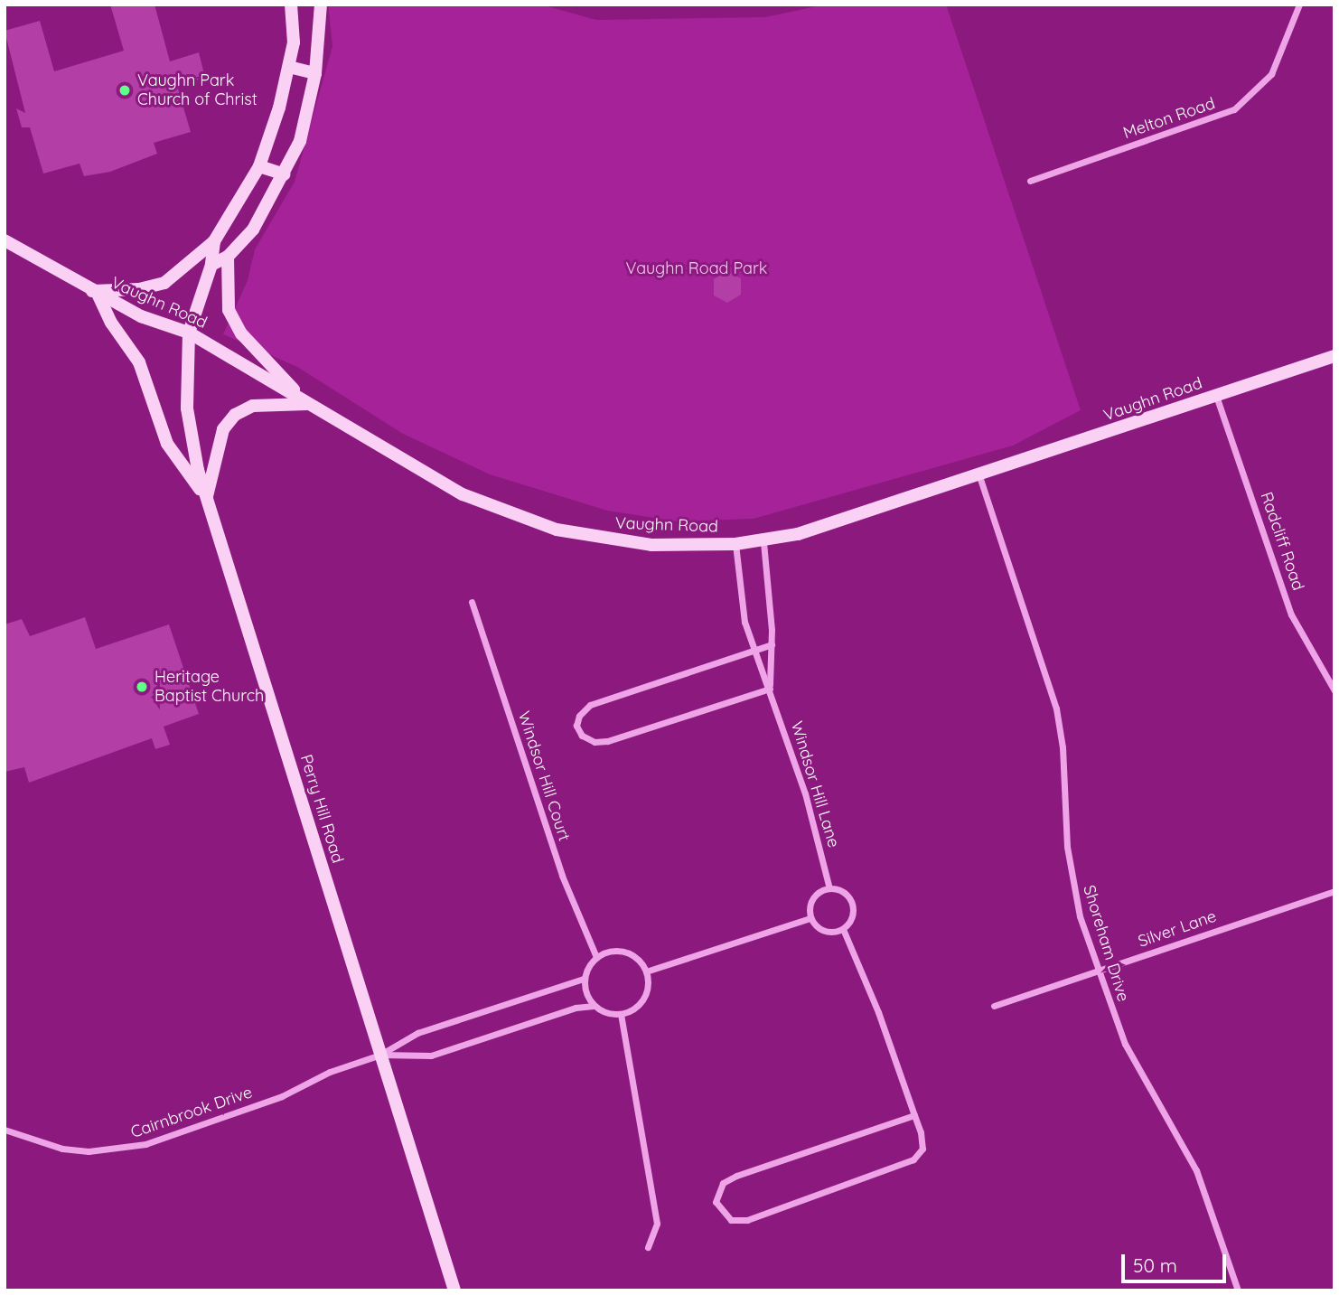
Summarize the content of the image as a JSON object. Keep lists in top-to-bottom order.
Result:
{
  "streets": {
    "main road": ["Vaughn Road", "Perry Hill Road"],
    "street": [
      "Melton Road",
      "Radcliff Road",
      "Windsor Hill Court",
      "Windsor Hill Lane",
      "Silver Lane",
      "Shoreham Drive",
      "Cairnbrook Drive"
    ]
  },
  "crossings": [
    ["Vaughn Road", "Radcliff Road"],
    ["Vaughn Road", "Windsor Hill Lane"],
    ["Vaughn Road", "Perry Hill Road"],
    ["Vaughn Road", "Shoreham Drive"],
    ["Perry Hill Road", "Cairnbrook Drive"],
    ["Silver Lane", "Shoreham Drive"]
  ],
  "parks": ["Vaughn Road Park"],
  "places": ["Vaughn Park Church of Christ", "Heritage Baptist Church"],
  "scale_bar": "50 m"
}
